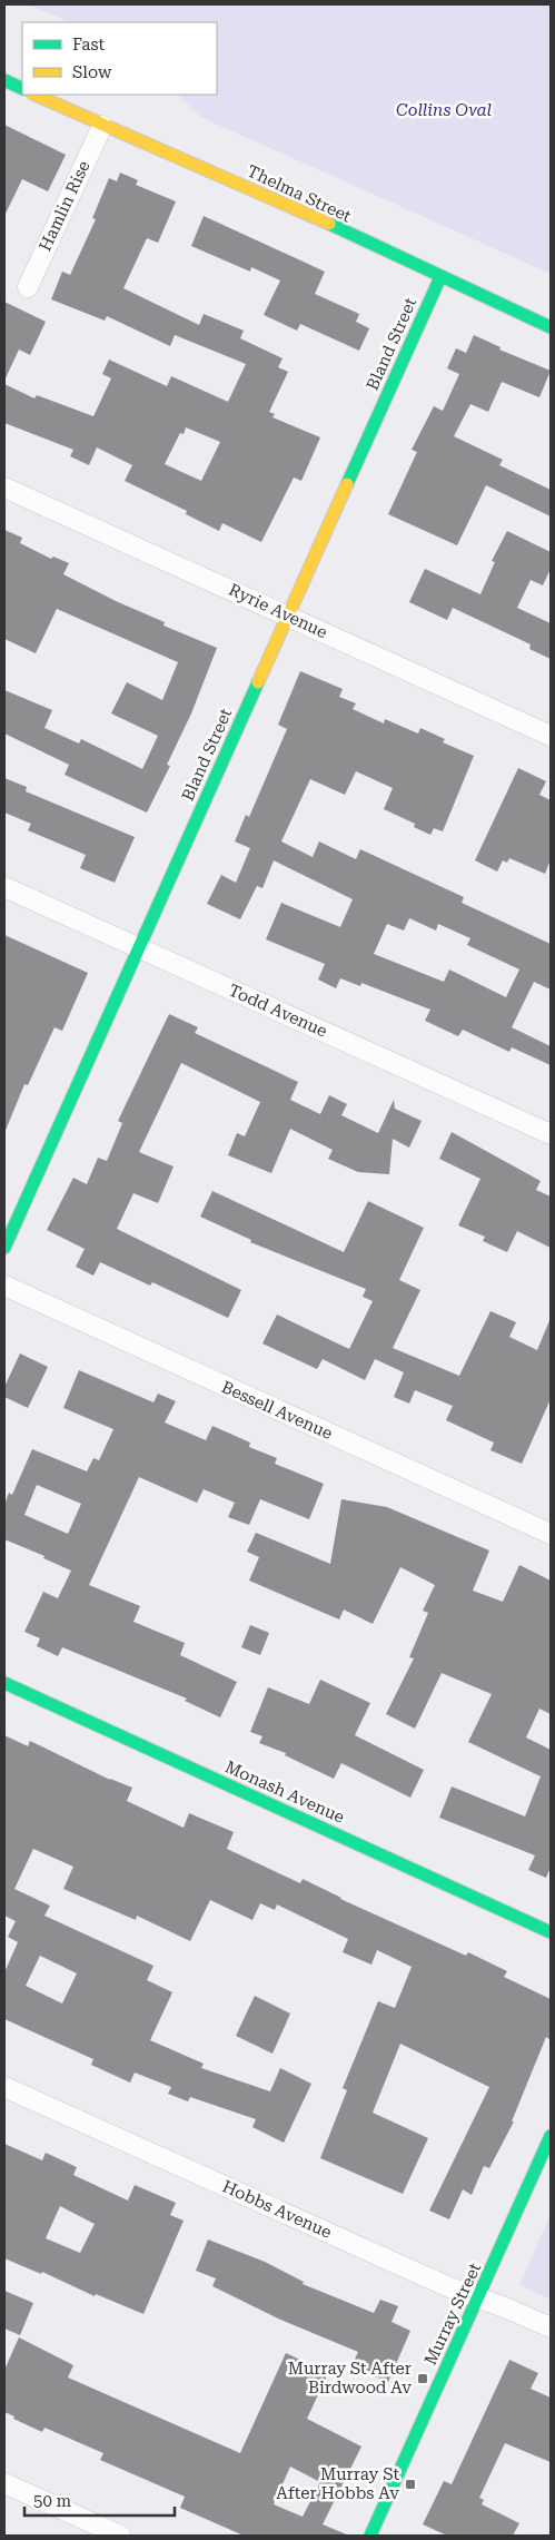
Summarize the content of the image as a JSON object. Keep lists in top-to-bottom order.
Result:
{
  "streets": {
    "street": [
      "Thelma Street",
      "Hamlin Rise",
      "Bland Street",
      "Ryrie Avenue",
      "Todd Avenue",
      "Bessell Avenue",
      "Monash Avenue",
      "Hobbs Avenue",
      "Murray Street"
    ]
  },
  "crossings": [
    ["Thelma Street", "Hamlin Rise"],
    ["Thelma Street", "Bland Street"],
    ["Bland Street", "Ryrie Avenue"],
    ["Bland Street", "Todd Avenue"],
    ["Hobbs Avenue", "Murray Street"]
  ],
  "parks": ["Collins Oval"],
  "places": {
    "transit": ["Murray St After Birdwood Av", "Murray St After Hobbs Av"]
  },
  "legend": ["Fast", "Slow"],
  "scale_bar": "50 m"
}
